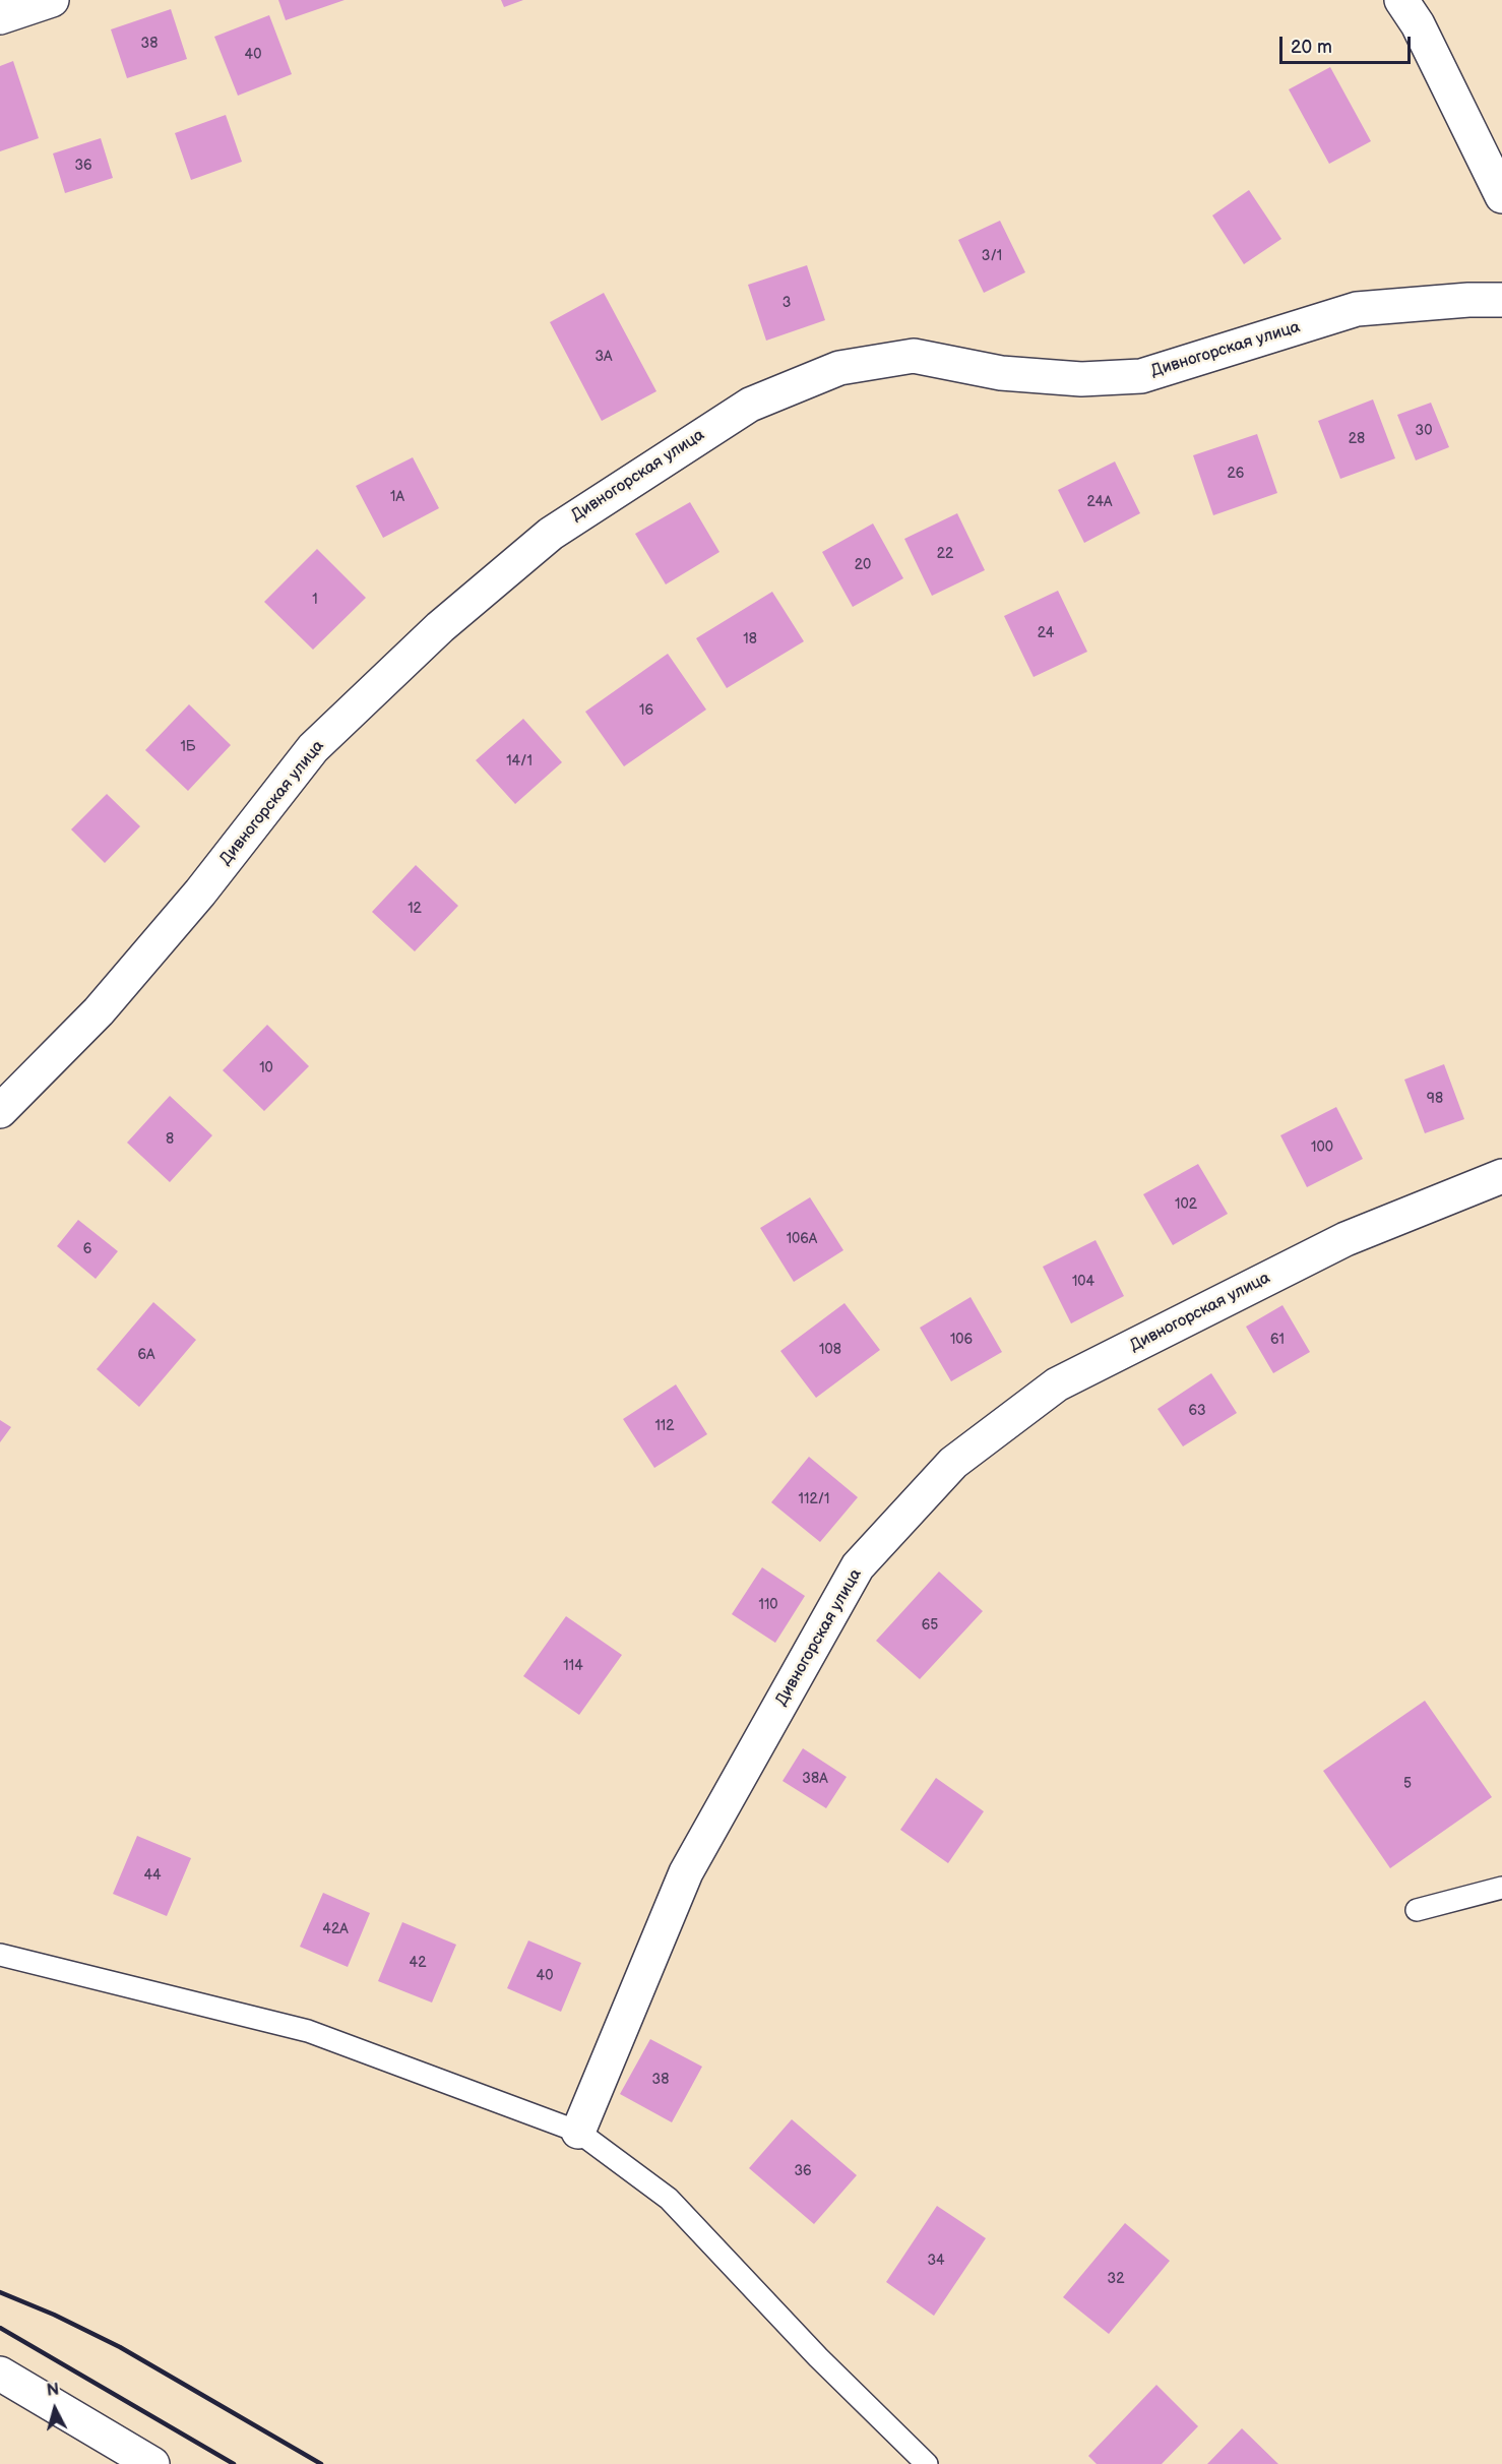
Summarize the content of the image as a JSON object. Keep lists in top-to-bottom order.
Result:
{
  "streets": {
    "street": ["Дивногорская улица"]
  },
  "house_numbers": [
    "38",
    "40",
    "36",
    "3/1",
    "3",
    "3А",
    "30",
    "28",
    "26",
    "1А",
    "24А",
    "22",
    "20",
    "1",
    "24",
    "18",
    "16",
    "1Б",
    "14/1",
    "12",
    "10",
    "98",
    "8",
    "100",
    "102",
    "106А",
    "6",
    "104",
    "106",
    "61",
    "108",
    "6А",
    "63",
    "112",
    "112/1",
    "110",
    "65",
    "114",
    "38А",
    "5",
    "44",
    "42А",
    "42",
    "40",
    "38",
    "36",
    "34",
    "32"
  ],
  "scale_bar": "20 m",
  "north": "top"
}
